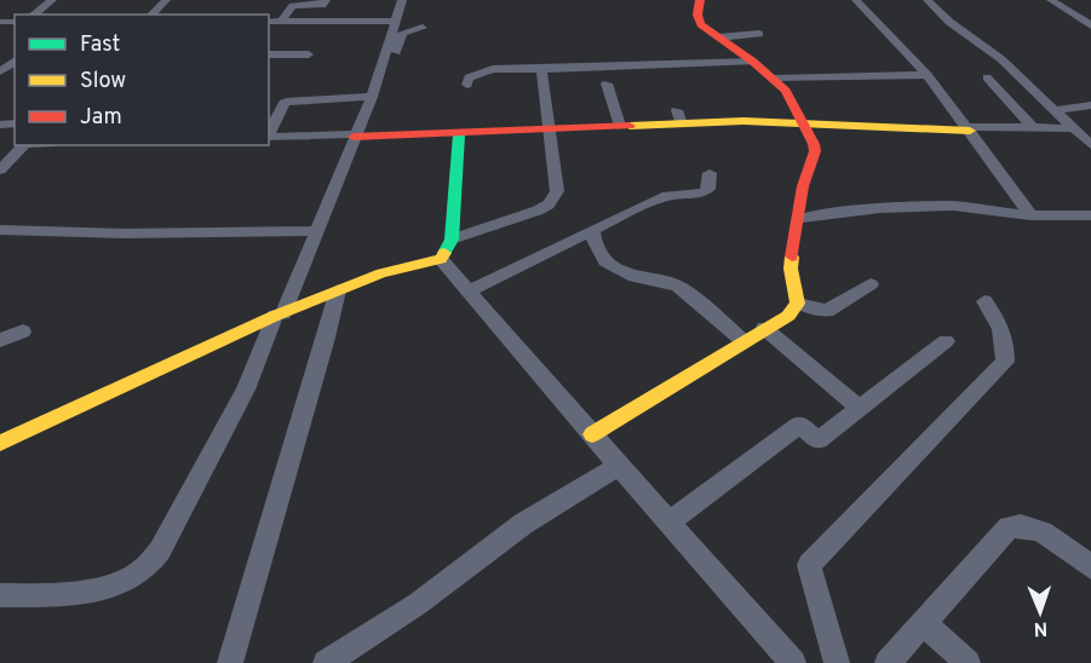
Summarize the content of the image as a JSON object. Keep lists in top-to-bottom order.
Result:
{
  "legend": ["Fast", "Slow", "Jam"],
  "north": "bottom"
}
